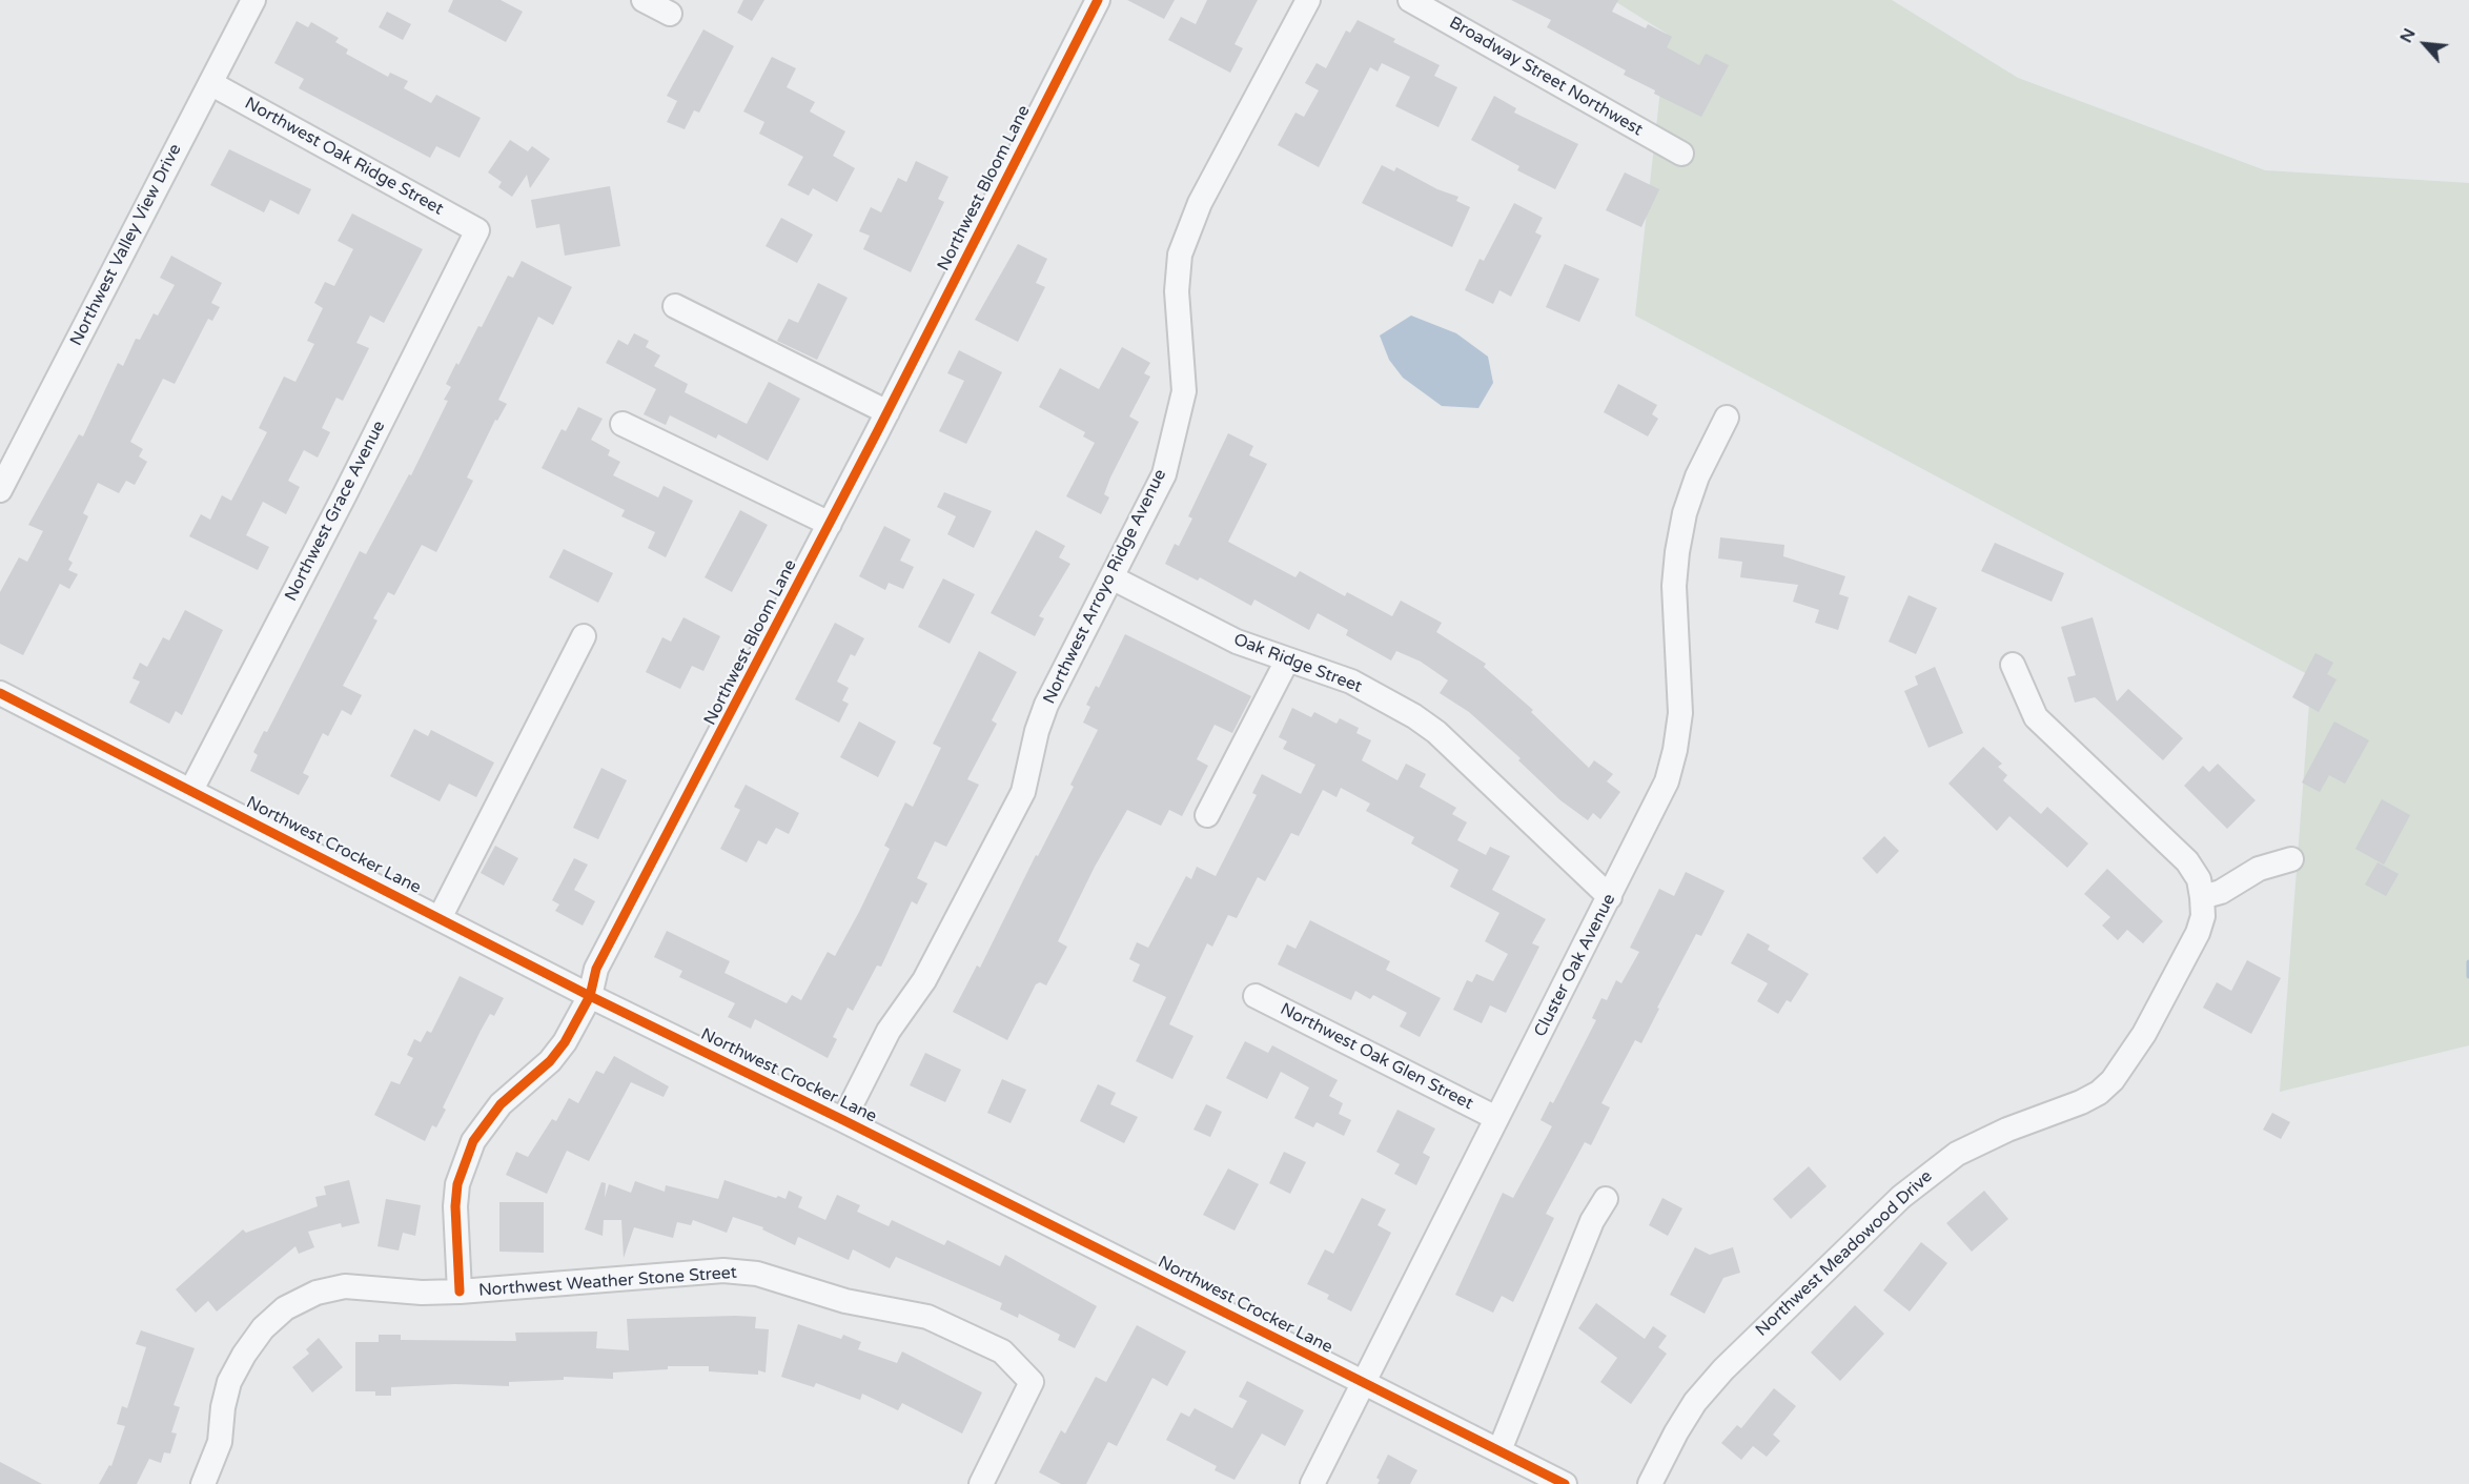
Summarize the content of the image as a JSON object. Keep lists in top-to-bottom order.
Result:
{
  "streets": {
    "street": [
      "Broadway Street Northwest",
      "Northwest Oak Ridge Street",
      "Northwest Bloom Lane",
      "Northwest Valley View Drive",
      "Northwest Grace Avenue",
      "Northwest Arroyo Ridge Avenue",
      "Oak Ridge Street",
      "Northwest Crocker Lane",
      "Cluster Oak Avenue",
      "Northwest Oak Glen Street",
      "Northwest Meadowood Drive",
      "Northwest Weather Stone Street"
    ]
  },
  "crossings": [
    ["Northwest Oak Ridge Street", "Northwest Valley View Drive"],
    ["Northwest Oak Ridge Street", "Northwest Grace Avenue"],
    ["Northwest Bloom Lane", "Northwest Crocker Lane"],
    ["Northwest Bloom Lane", "Northwest Weather Stone Street"],
    ["Northwest Grace Avenue", "Northwest Crocker Lane"],
    ["Northwest Arroyo Ridge Avenue", "Oak Ridge Street"],
    ["Northwest Arroyo Ridge Avenue", "Northwest Crocker Lane"],
    ["Oak Ridge Street", "Cluster Oak Avenue"],
    ["Northwest Crocker Lane", "Cluster Oak Avenue"],
    ["Cluster Oak Avenue", "Northwest Oak Glen Street"]
  ],
  "north": "top left"
}
